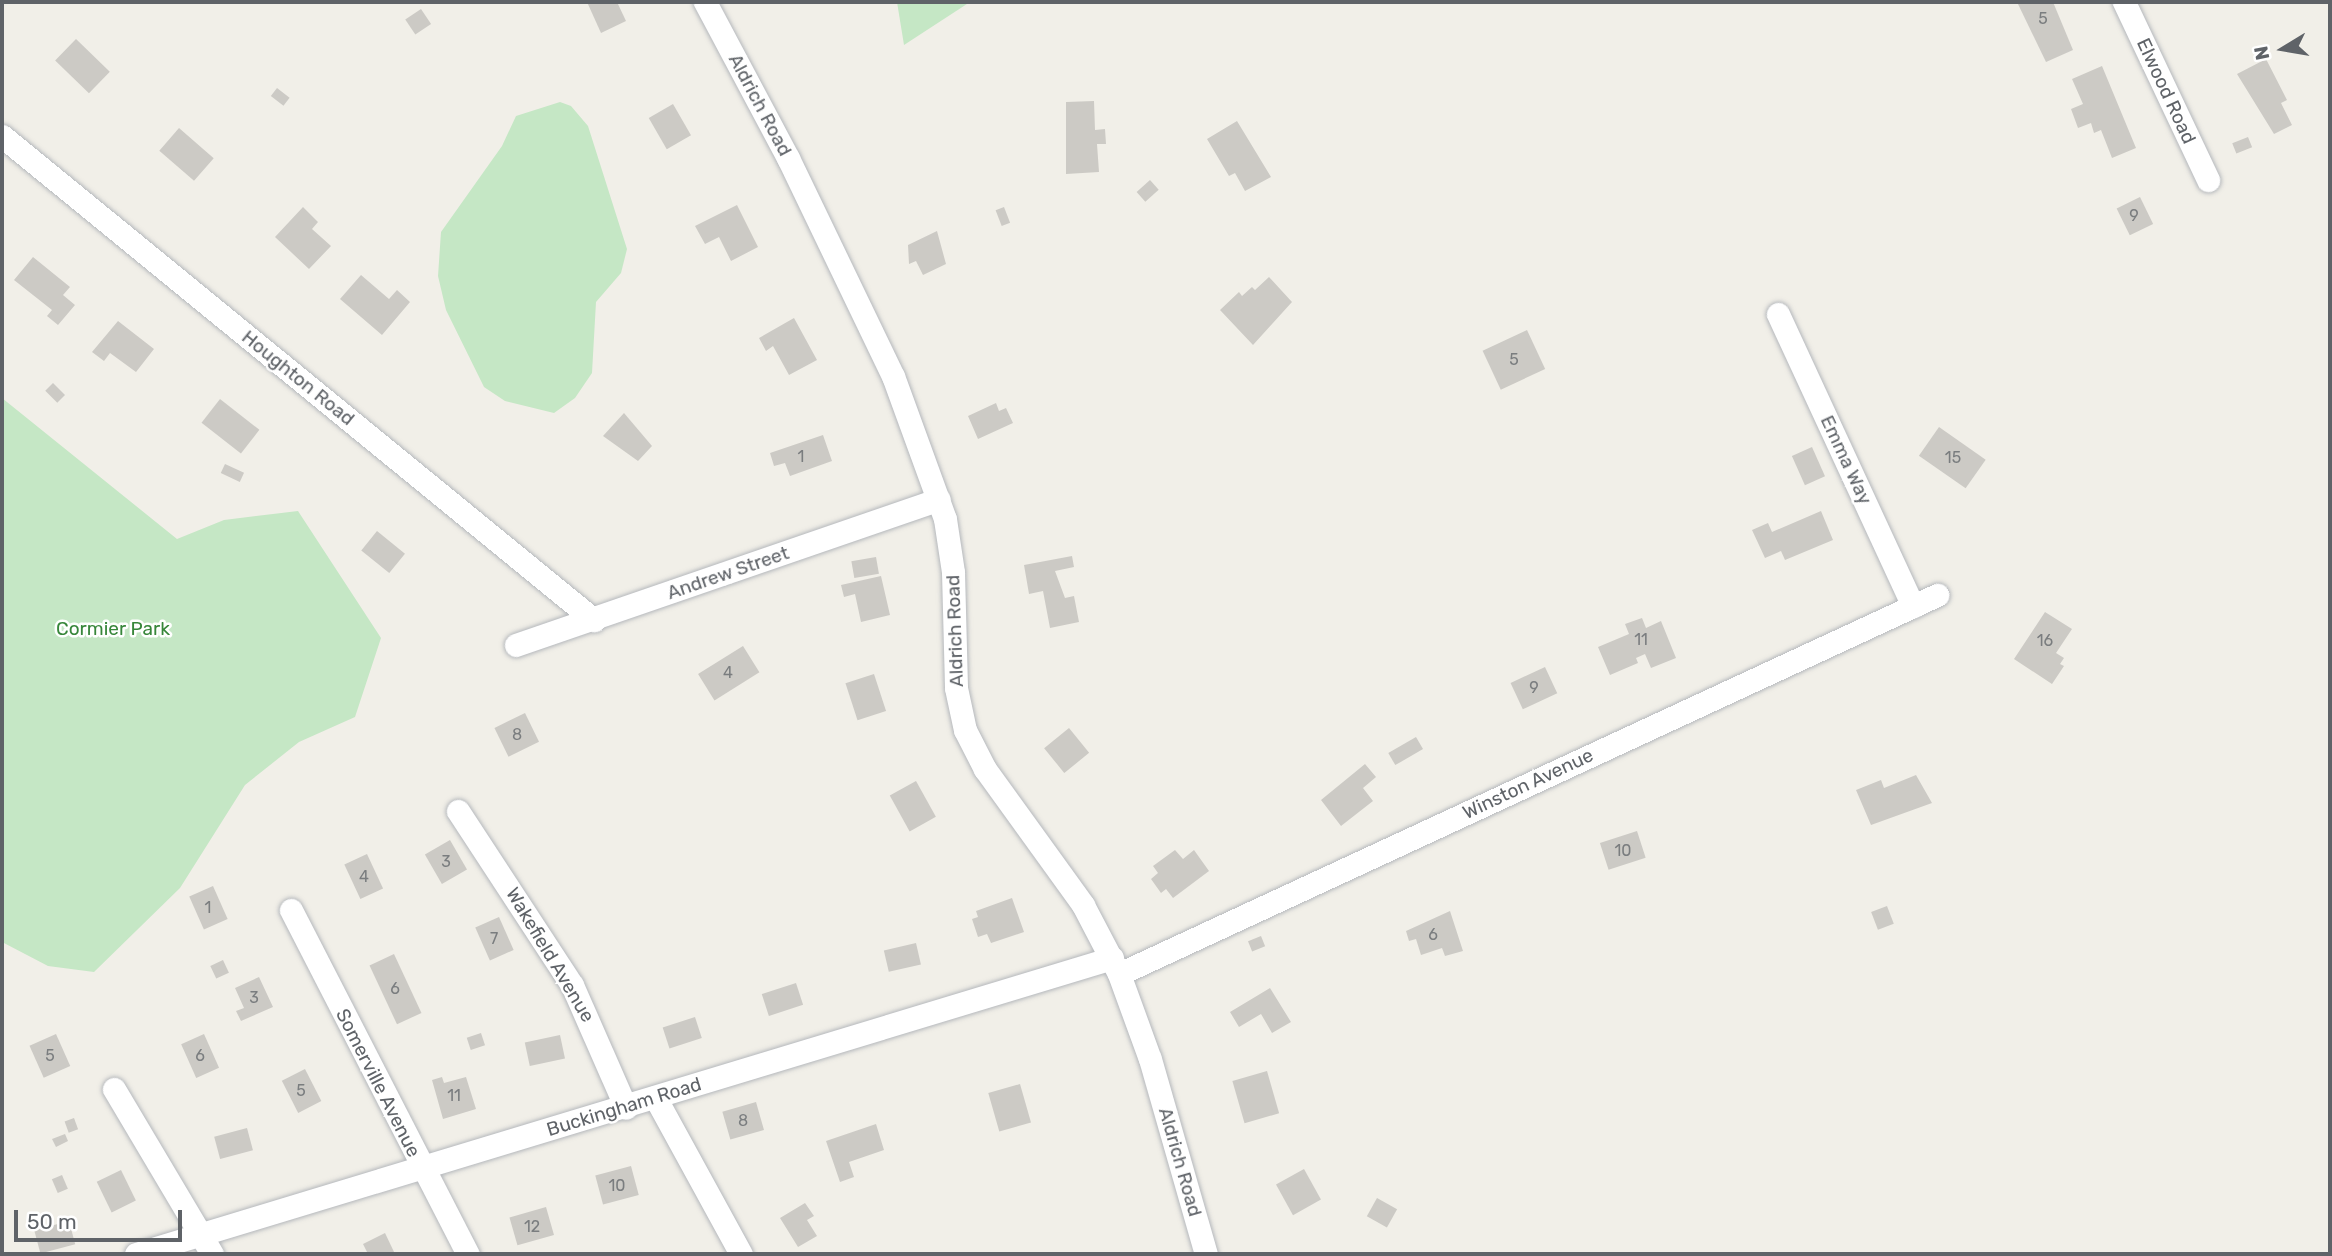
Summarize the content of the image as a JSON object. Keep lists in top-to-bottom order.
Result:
{
  "streets": {
    "street": [
      "Elwood Road",
      "Aldrich Road",
      "Houghton Road",
      "Emma Way",
      "Andrew Street",
      "Winston Avenue",
      "Wakefield Avenue",
      "Somerville Avenue",
      "Buckingham Road"
    ]
  },
  "crossings": [
    ["Aldrich Road", "Andrew Street"],
    ["Aldrich Road", "Winston Avenue"],
    ["Aldrich Road", "Buckingham Road"],
    ["Houghton Road", "Andrew Street"],
    ["Emma Way", "Winston Avenue"],
    ["Winston Avenue", "Buckingham Road"],
    ["Wakefield Avenue", "Buckingham Road"],
    ["Somerville Avenue", "Buckingham Road"]
  ],
  "parks": ["Cormier Park"],
  "house_numbers": [
    "5",
    "9",
    "5",
    "1",
    "15",
    "11",
    "16",
    "4",
    "9",
    "8",
    "10",
    "3",
    "4",
    "1",
    "6",
    "7",
    "6",
    "3",
    "5",
    "6",
    "5",
    "11",
    "8",
    "10",
    "12"
  ],
  "scale_bar": "50 m",
  "north": "left"
}
